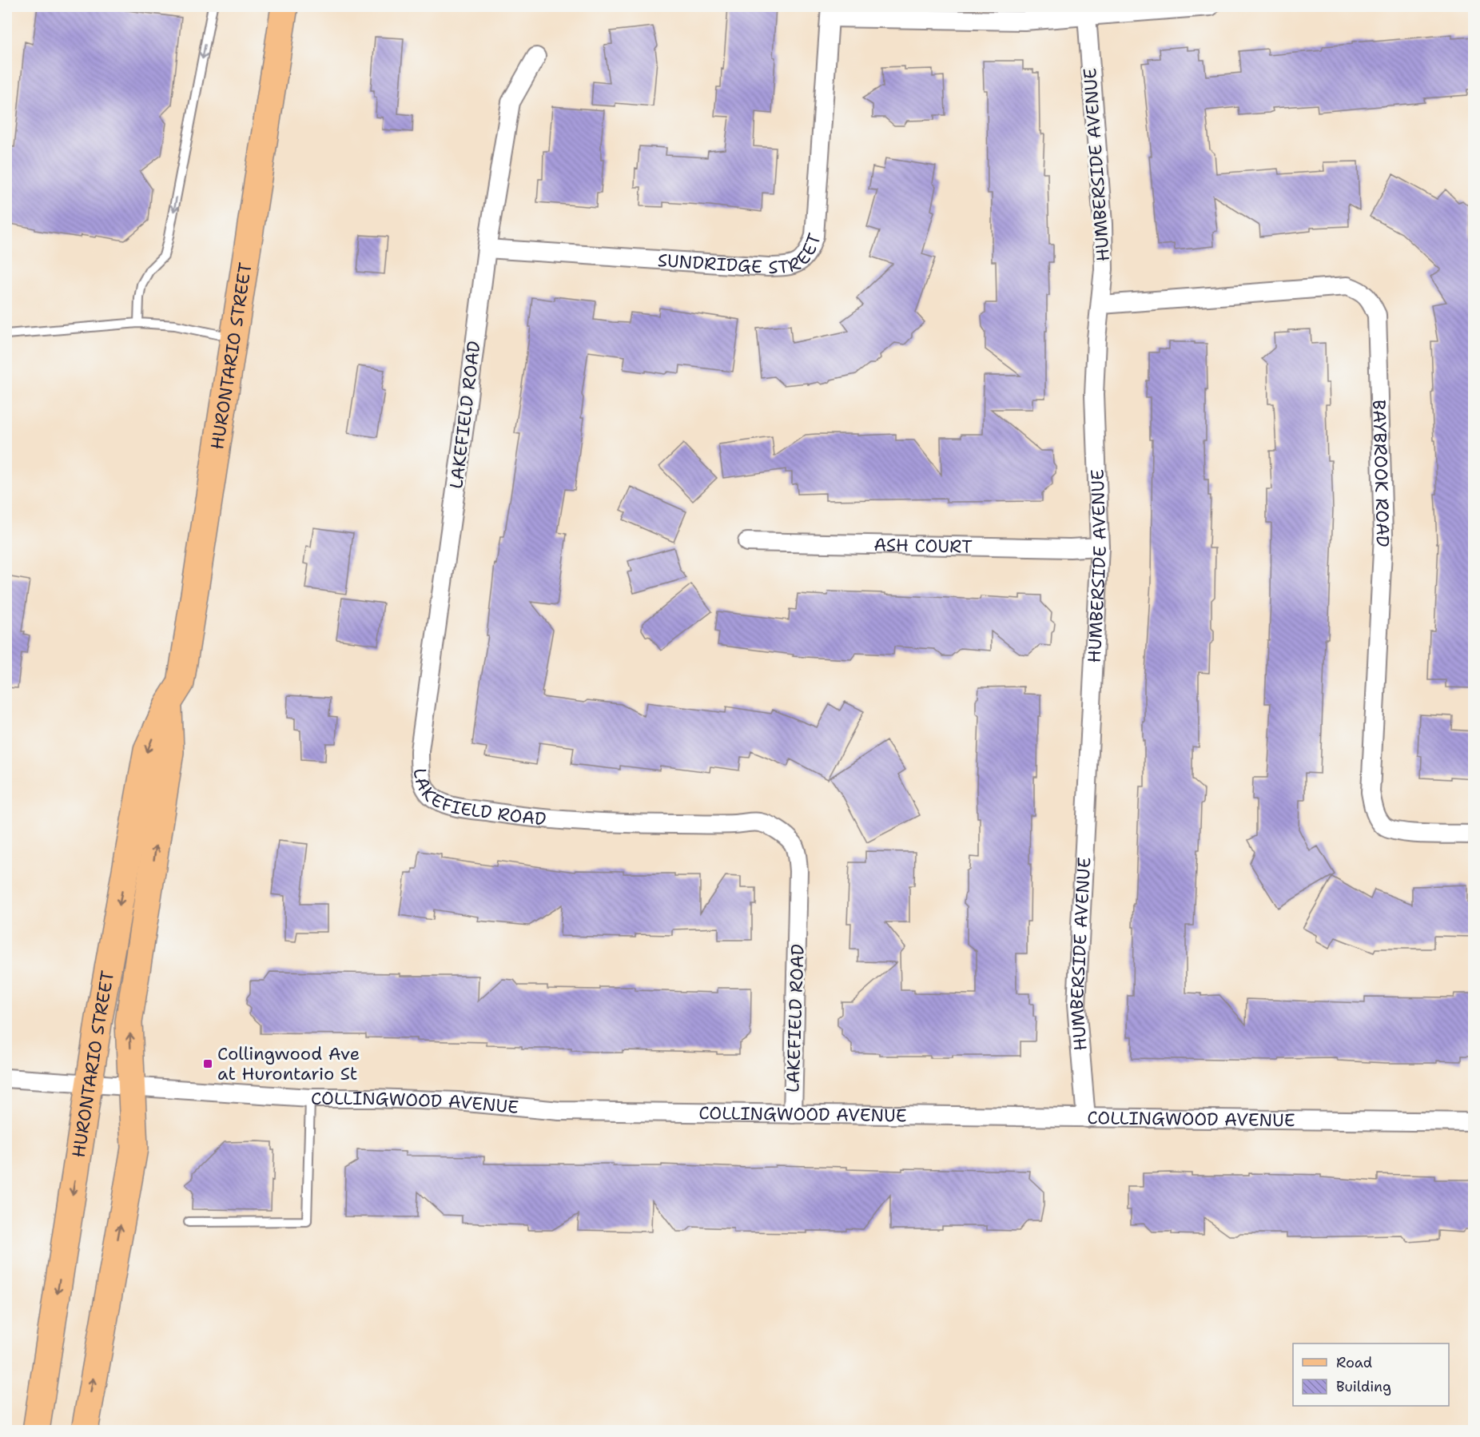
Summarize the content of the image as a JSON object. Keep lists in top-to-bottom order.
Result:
{
  "streets": {
    "main road": ["HURONTARIO STREET"],
    "street": [
      "HUMBERSIDE AVENUE",
      "SUNDRIDGE STREET",
      "LAKEFIELD ROAD",
      "BAYBROOK ROAD",
      "ASH COURT",
      "COLLINGWOOD AVENUE"
    ]
  },
  "crossings": [
    ["HUMBERSIDE AVENUE", "BAYBROOK ROAD"],
    ["HUMBERSIDE AVENUE", "ASH COURT"],
    ["HUMBERSIDE AVENUE", "COLLINGWOOD AVENUE"],
    ["SUNDRIDGE STREET", "LAKEFIELD ROAD"],
    ["HURONTARIO STREET", "COLLINGWOOD AVENUE"],
    ["LAKEFIELD ROAD", "COLLINGWOOD AVENUE"]
  ],
  "places": {
    "transit": ["Collingwood Ave at Hurontario St"]
  },
  "legend": ["Road", "Building"]
}
